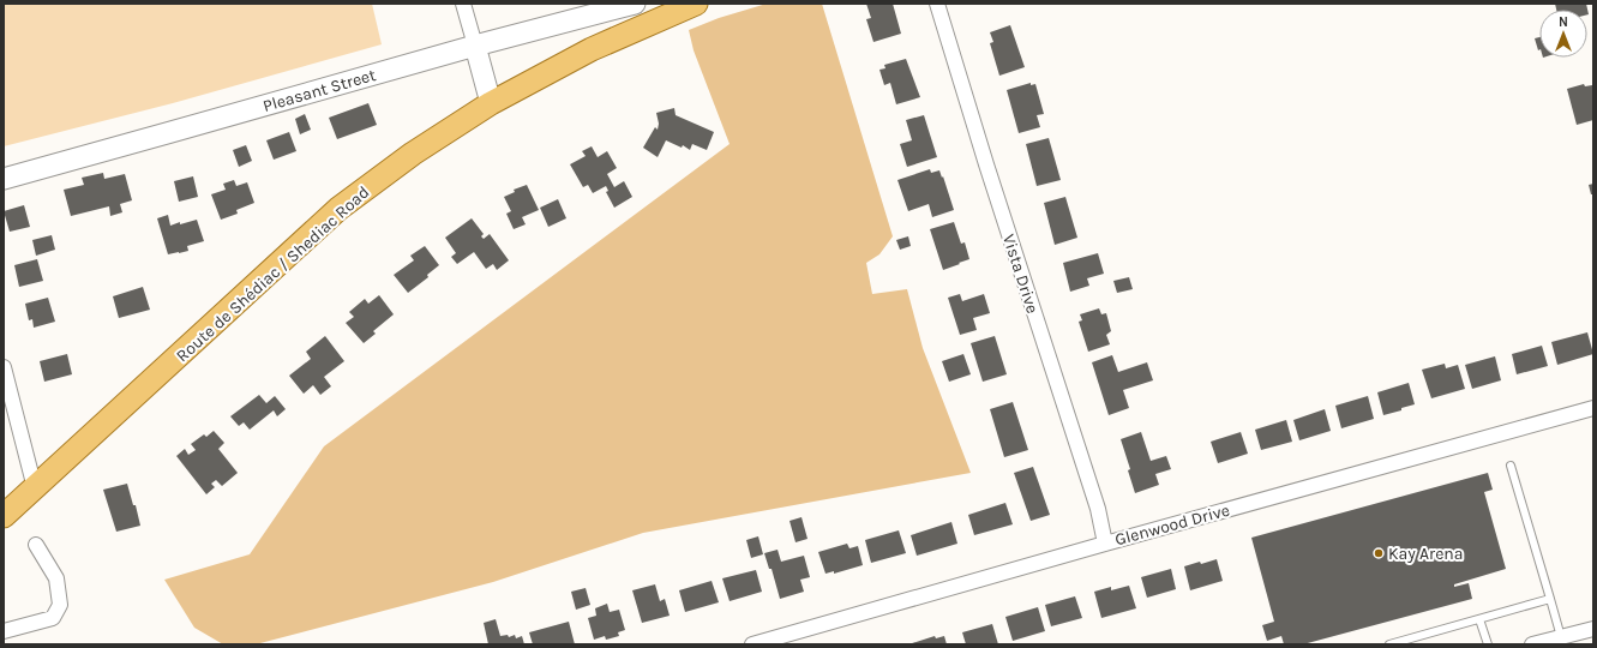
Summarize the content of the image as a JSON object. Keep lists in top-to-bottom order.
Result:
{
  "streets": {
    "main road": ["Route de Shédiac / Shediac Road"],
    "street": ["Pleasant Street", "Vista Drive", "Glenwood Drive"]
  },
  "crossings": [
    ["Vista Drive", "Glenwood Drive"]
  ],
  "places": ["Kay Arena"],
  "north": "top"
}
